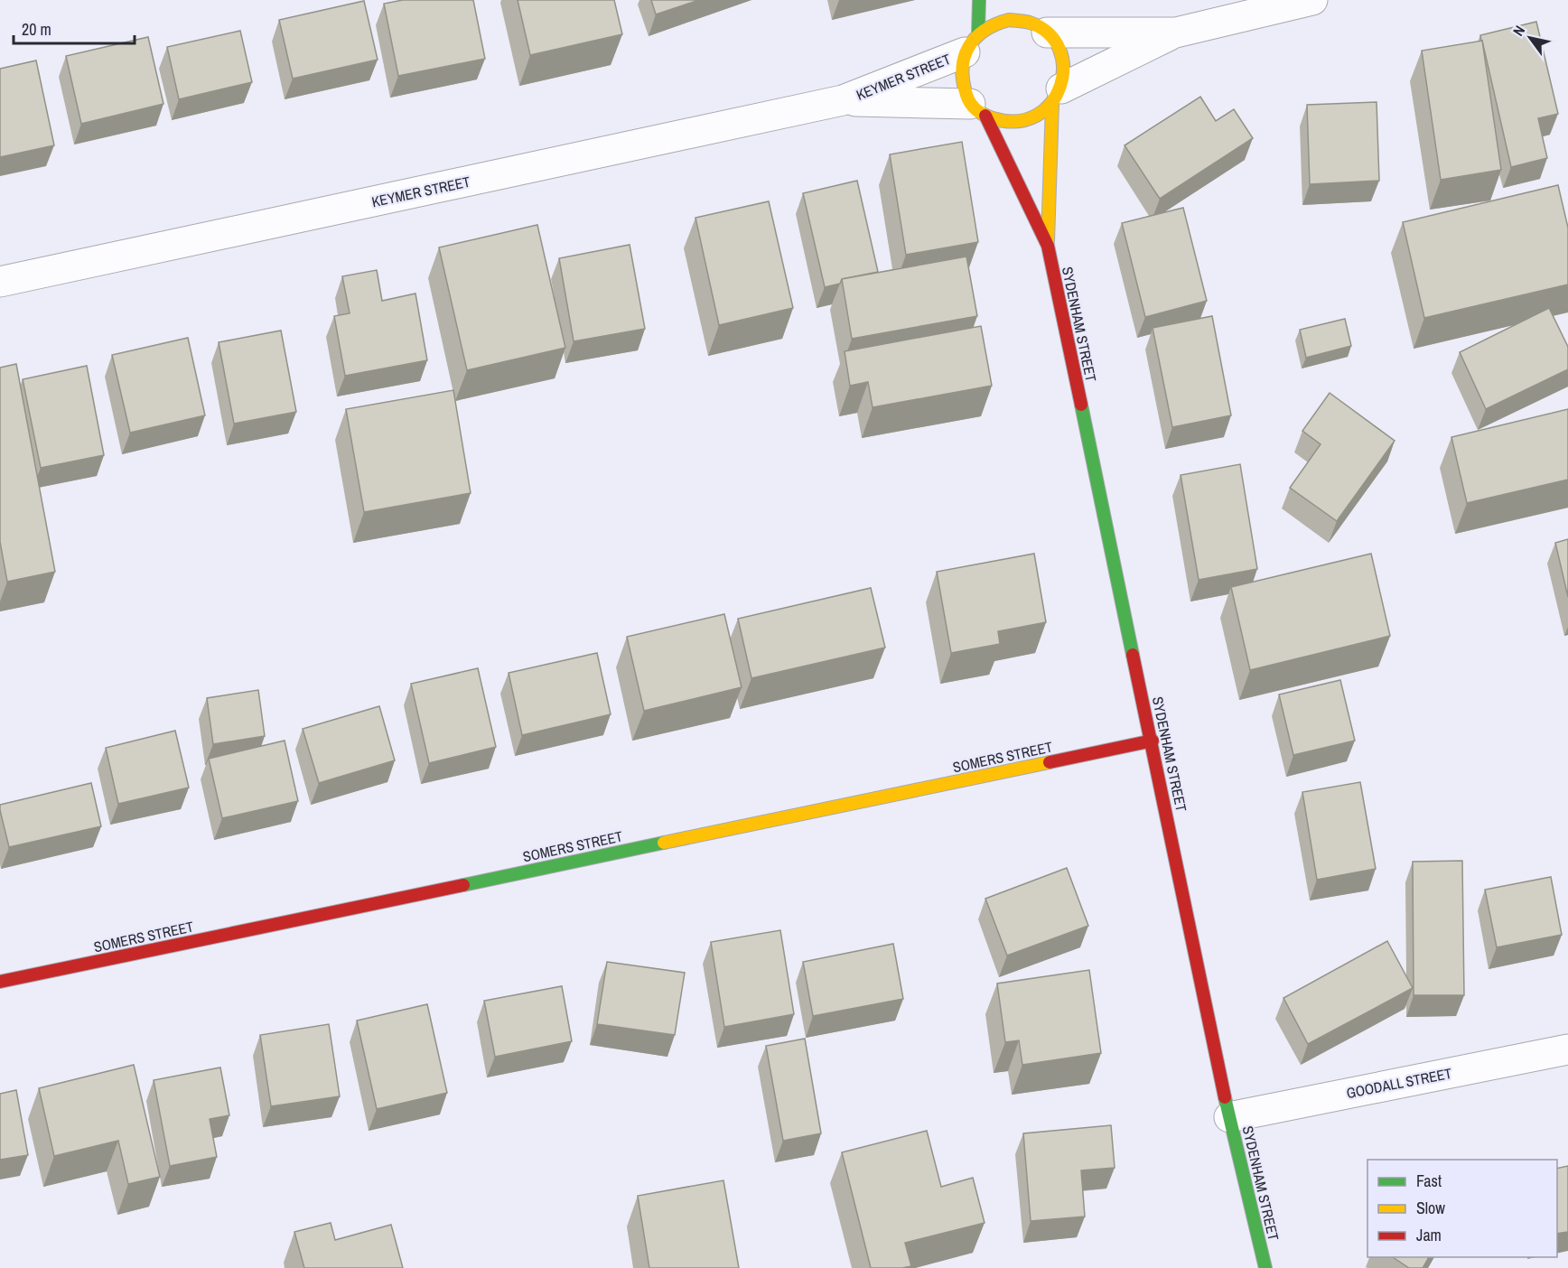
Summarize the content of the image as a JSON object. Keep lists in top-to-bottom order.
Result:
{
  "streets": {
    "street": [
      "KEYMER STREET",
      "SYDENHAM STREET",
      "SOMERS STREET",
      "GOODALL STREET"
    ]
  },
  "crossings": [
    ["KEYMER STREET", "SYDENHAM STREET"],
    ["SYDENHAM STREET", "SOMERS STREET"],
    ["SYDENHAM STREET", "GOODALL STREET"]
  ],
  "legend": ["Fast", "Slow", "Jam"],
  "scale_bar": "20 m",
  "north": "top left"
}
